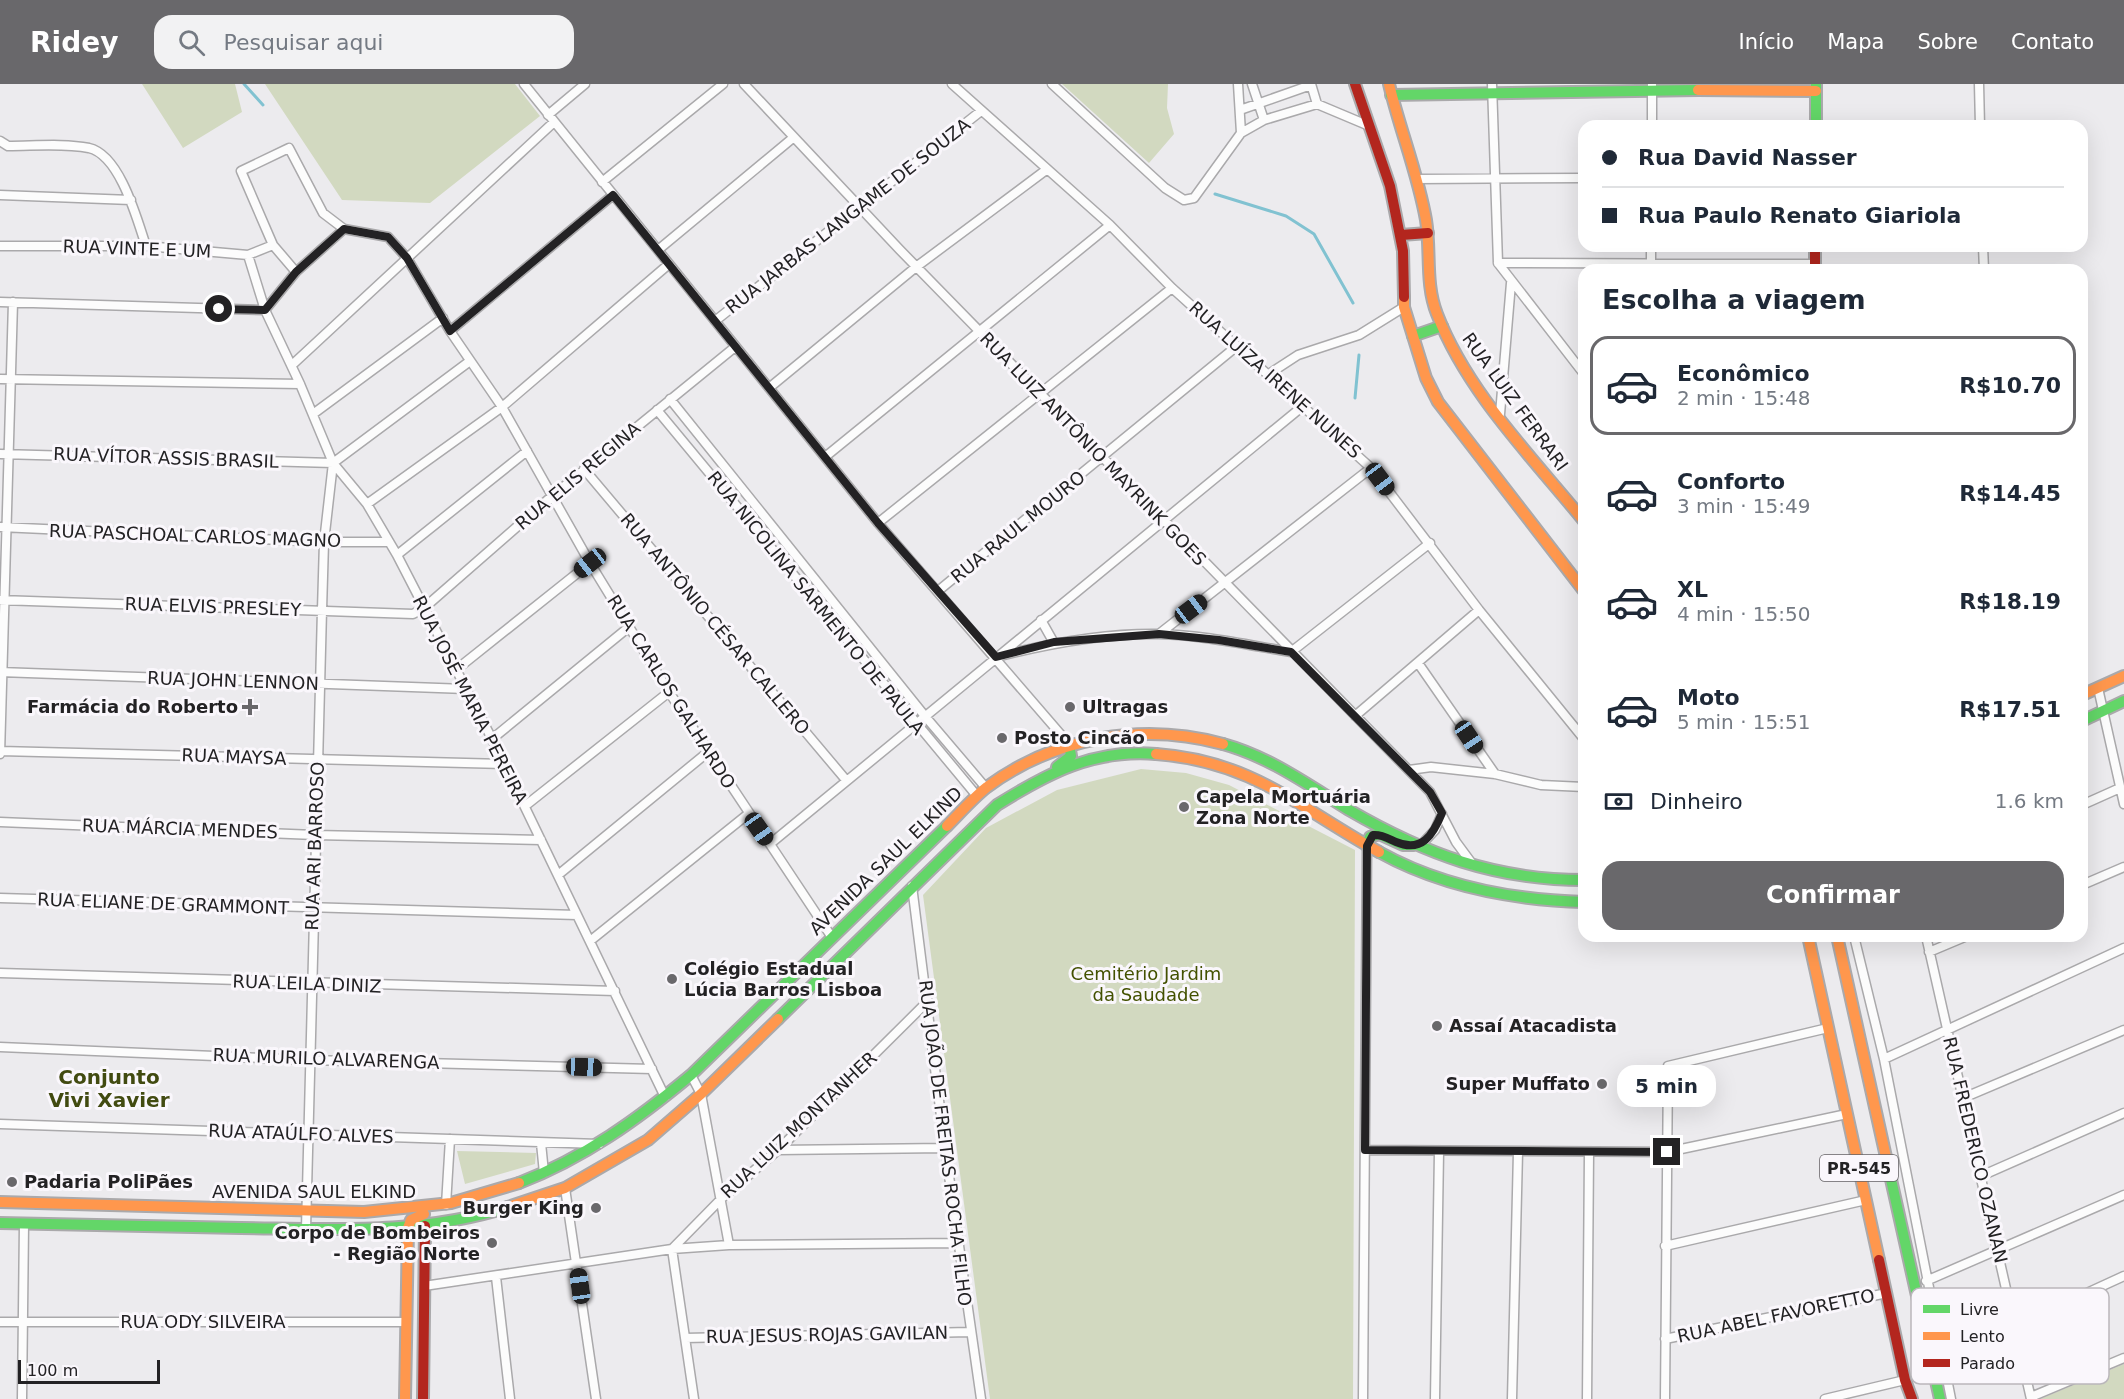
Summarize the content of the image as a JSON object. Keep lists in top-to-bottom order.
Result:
{
  "streets": {
    "main road": ["RUA LUIZ FERRARI", "AVENIDA SAUL ELKIND", "PR-545"],
    "street": [
      "RUA JARBAS LANGAME DE SOUZA",
      "RUA VINTE E UM",
      "RUA LUÍZA IRENE NUNES",
      "RUA LUIZ ANTÔNIO MAYRINK GOES",
      "RUA VÍTOR ASSIS BRASIL",
      "RUA ELIS REGINA",
      "RUA RAUL MOURO",
      "RUA PASCHOAL CARLOS MAGNO",
      "RUA NICOLINA SARMENTO DE PAULA",
      "RUA ELVIS PRESLEY",
      "RUA ANTÔNIO CÉSAR CALLERO",
      "RUA JOHN LENNON",
      "RUA CARLOS GALHARDO",
      "RUA JOSÉ MARIA PEREIRA",
      "RUA MAYSA",
      "RUA MÁRCIA MENDES",
      "RUA ARI BARROSO",
      "RUA ELIANE DE GRAMMONT",
      "RUA LEILA DINIZ",
      "RUA MURILO ALVARENGA",
      "RUA LUIZ MONTANHER",
      "RUA ATAÚLFO ALVES",
      "RUA JOÃO DE FREITAS ROCHA FILHO",
      "RUA FREDERICO OZANAN",
      "RUA ABEL FAVORETTO",
      "RUA ODY SILVEIRA",
      "RUA JESUS ROJAS GAVILAN"
    ]
  },
  "crossings": [
    ["RUA JARBAS LANGAME DE SOUZA", "RUA LUÍZA IRENE NUNES"],
    ["RUA JARBAS LANGAME DE SOUZA", "RUA LUIZ ANTÔNIO MAYRINK GOES"],
    ["RUA VINTE E UM", "RUA JOSÉ MARIA PEREIRA"],
    ["RUA LUÍZA IRENE NUNES", "RUA RAUL MOURO"],
    ["RUA LUIZ ANTÔNIO MAYRINK GOES", "RUA RAUL MOURO"],
    ["RUA LUIZ ANTÔNIO MAYRINK GOES", "AVENIDA SAUL ELKIND"],
    ["RUA VÍTOR ASSIS BRASIL", "RUA JOSÉ MARIA PEREIRA"],
    ["RUA VÍTOR ASSIS BRASIL", "RUA ARI BARROSO"],
    ["RUA ELIS REGINA", "RUA NICOLINA SARMENTO DE PAULA"],
    ["RUA ELIS REGINA", "RUA ELVIS PRESLEY"],
    ["RUA ELIS REGINA", "RUA ANTÔNIO CÉSAR CALLERO"],
    ["RUA ELIS REGINA", "RUA CARLOS GALHARDO"],
    ["RUA ELIS REGINA", "RUA JOSÉ MARIA PEREIRA"],
    ["RUA PASCHOAL CARLOS MAGNO", "RUA JOSÉ MARIA PEREIRA"],
    ["RUA PASCHOAL CARLOS MAGNO", "RUA ARI BARROSO"],
    ["RUA NICOLINA SARMENTO DE PAULA", "AVENIDA SAUL ELKIND"],
    ["RUA ELVIS PRESLEY", "RUA JOSÉ MARIA PEREIRA"],
    ["RUA ELVIS PRESLEY", "RUA ARI BARROSO"],
    ["RUA JOHN LENNON", "RUA JOSÉ MARIA PEREIRA"],
    ["RUA JOHN LENNON", "RUA ARI BARROSO"],
    ["RUA CARLOS GALHARDO", "AVENIDA SAUL ELKIND"],
    ["RUA JOSÉ MARIA PEREIRA", "RUA MAYSA"],
    ["RUA JOSÉ MARIA PEREIRA", "RUA MÁRCIA MENDES"],
    ["RUA JOSÉ MARIA PEREIRA", "RUA ARI BARROSO"],
    ["RUA JOSÉ MARIA PEREIRA", "AVENIDA SAUL ELKIND"],
    ["RUA JOSÉ MARIA PEREIRA", "RUA ELIANE DE GRAMMONT"],
    ["RUA JOSÉ MARIA PEREIRA", "RUA LEILA DINIZ"],
    ["RUA JOSÉ MARIA PEREIRA", "RUA MURILO ALVARENGA"],
    ["RUA MAYSA", "RUA ARI BARROSO"],
    ["RUA MÁRCIA MENDES", "RUA ARI BARROSO"],
    ["RUA ARI BARROSO", "AVENIDA SAUL ELKIND"],
    ["RUA ARI BARROSO", "RUA ELIANE DE GRAMMONT"],
    ["RUA ARI BARROSO", "RUA LEILA DINIZ"],
    ["RUA ARI BARROSO", "RUA MURILO ALVARENGA"],
    ["RUA ARI BARROSO", "RUA ATAÚLFO ALVES"],
    ["AVENIDA SAUL ELKIND", "RUA ATAÚLFO ALVES"],
    ["AVENIDA SAUL ELKIND", "RUA JOÃO DE FREITAS ROCHA FILHO"],
    ["RUA LUIZ MONTANHER", "RUA JOÃO DE FREITAS ROCHA FILHO"],
    ["RUA JOÃO DE FREITAS ROCHA FILHO", "RUA JESUS ROJAS GAVILAN"],
    ["PR-545", "RUA ABEL FAVORETTO"]
  ],
  "districts": ["Conjunto Vivi Xavier"],
  "parks": ["Cemitério Jardim da Saudade"],
  "places": {
    "health": ["Farmácia do Roberto"],
    "other": [
      "Ultragas",
      "Posto Cincão",
      "Capela Mortuária Zona Norte",
      "Colégio Estadual Lúcia Barros Lisboa",
      "Assaí Atacadista",
      "Super Muffato",
      "Padaria PoliPães",
      "Burger King",
      "Corpo de Bombeiros - Região Norte"
    ]
  },
  "legend": ["Livre", "Lento", "Parado"],
  "scale_bar": "100 m",
  "page": {
    "header": "Ridey",
    "search": "Pesquisar aqui",
    "nav": [
      "Início",
      "Mapa",
      "Sobre",
      "Contato"
    ],
    "banner": ["Rua David Nasser", "Rua Paulo Renato Giariola"],
    "heading": "Escolha a viagem",
    "list": [
      {
        "name": "Econômico",
        "note": "2 min · 15:48",
        "value": "R$10.70"
      },
      {
        "name": "Conforto",
        "note": "3 min · 15:49",
        "value": "R$14.45"
      },
      {
        "name": "XL",
        "note": "4 min · 15:50",
        "value": "R$18.19"
      },
      {
        "name": "Moto",
        "note": "5 min · 15:51",
        "value": "R$17.51"
      }
    ],
    "pay": ["Dinheiro", "1.6 km"],
    "buttons": "Confirmar",
    "bubble": "5 min",
    "scale": "100 m"
  }
}
